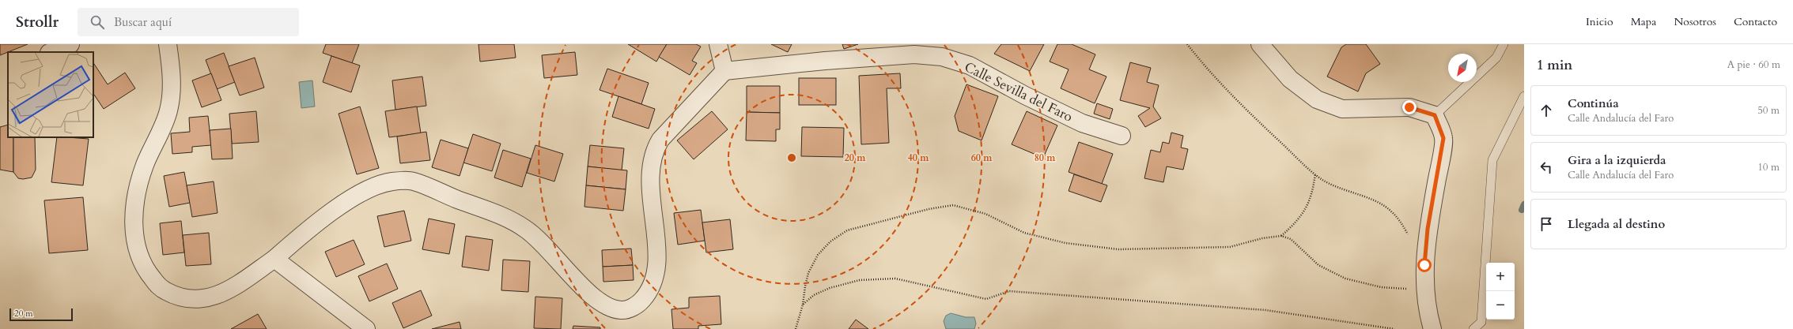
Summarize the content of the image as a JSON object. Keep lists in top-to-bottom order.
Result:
{
  "streets": {
    "street": ["Calle Sevilla del Faro"]
  },
  "scale_bar": "20 m",
  "north": "bottom left",
  "page": {
    "header": "Strollr",
    "search": "Buscar aquí",
    "nav": [
      "Inicio",
      "Mapa",
      "Nosotros",
      "Contacto"
    ],
    "heading": ["1 min", "A pie · 60 m"],
    "list": [
      ["Continúa", "Calle Andalucía del Faro", "50 m"],
      ["Gira a la izquierda", "Calle Andalucía del Faro", "10 m"],
      "Llegada al destino"
    ],
    "map_buttons": ["+", "−"],
    "scale": "20 m"
  },
  "rings": [
    "20 m",
    "40 m",
    "60 m",
    "80 m"
  ]
}
